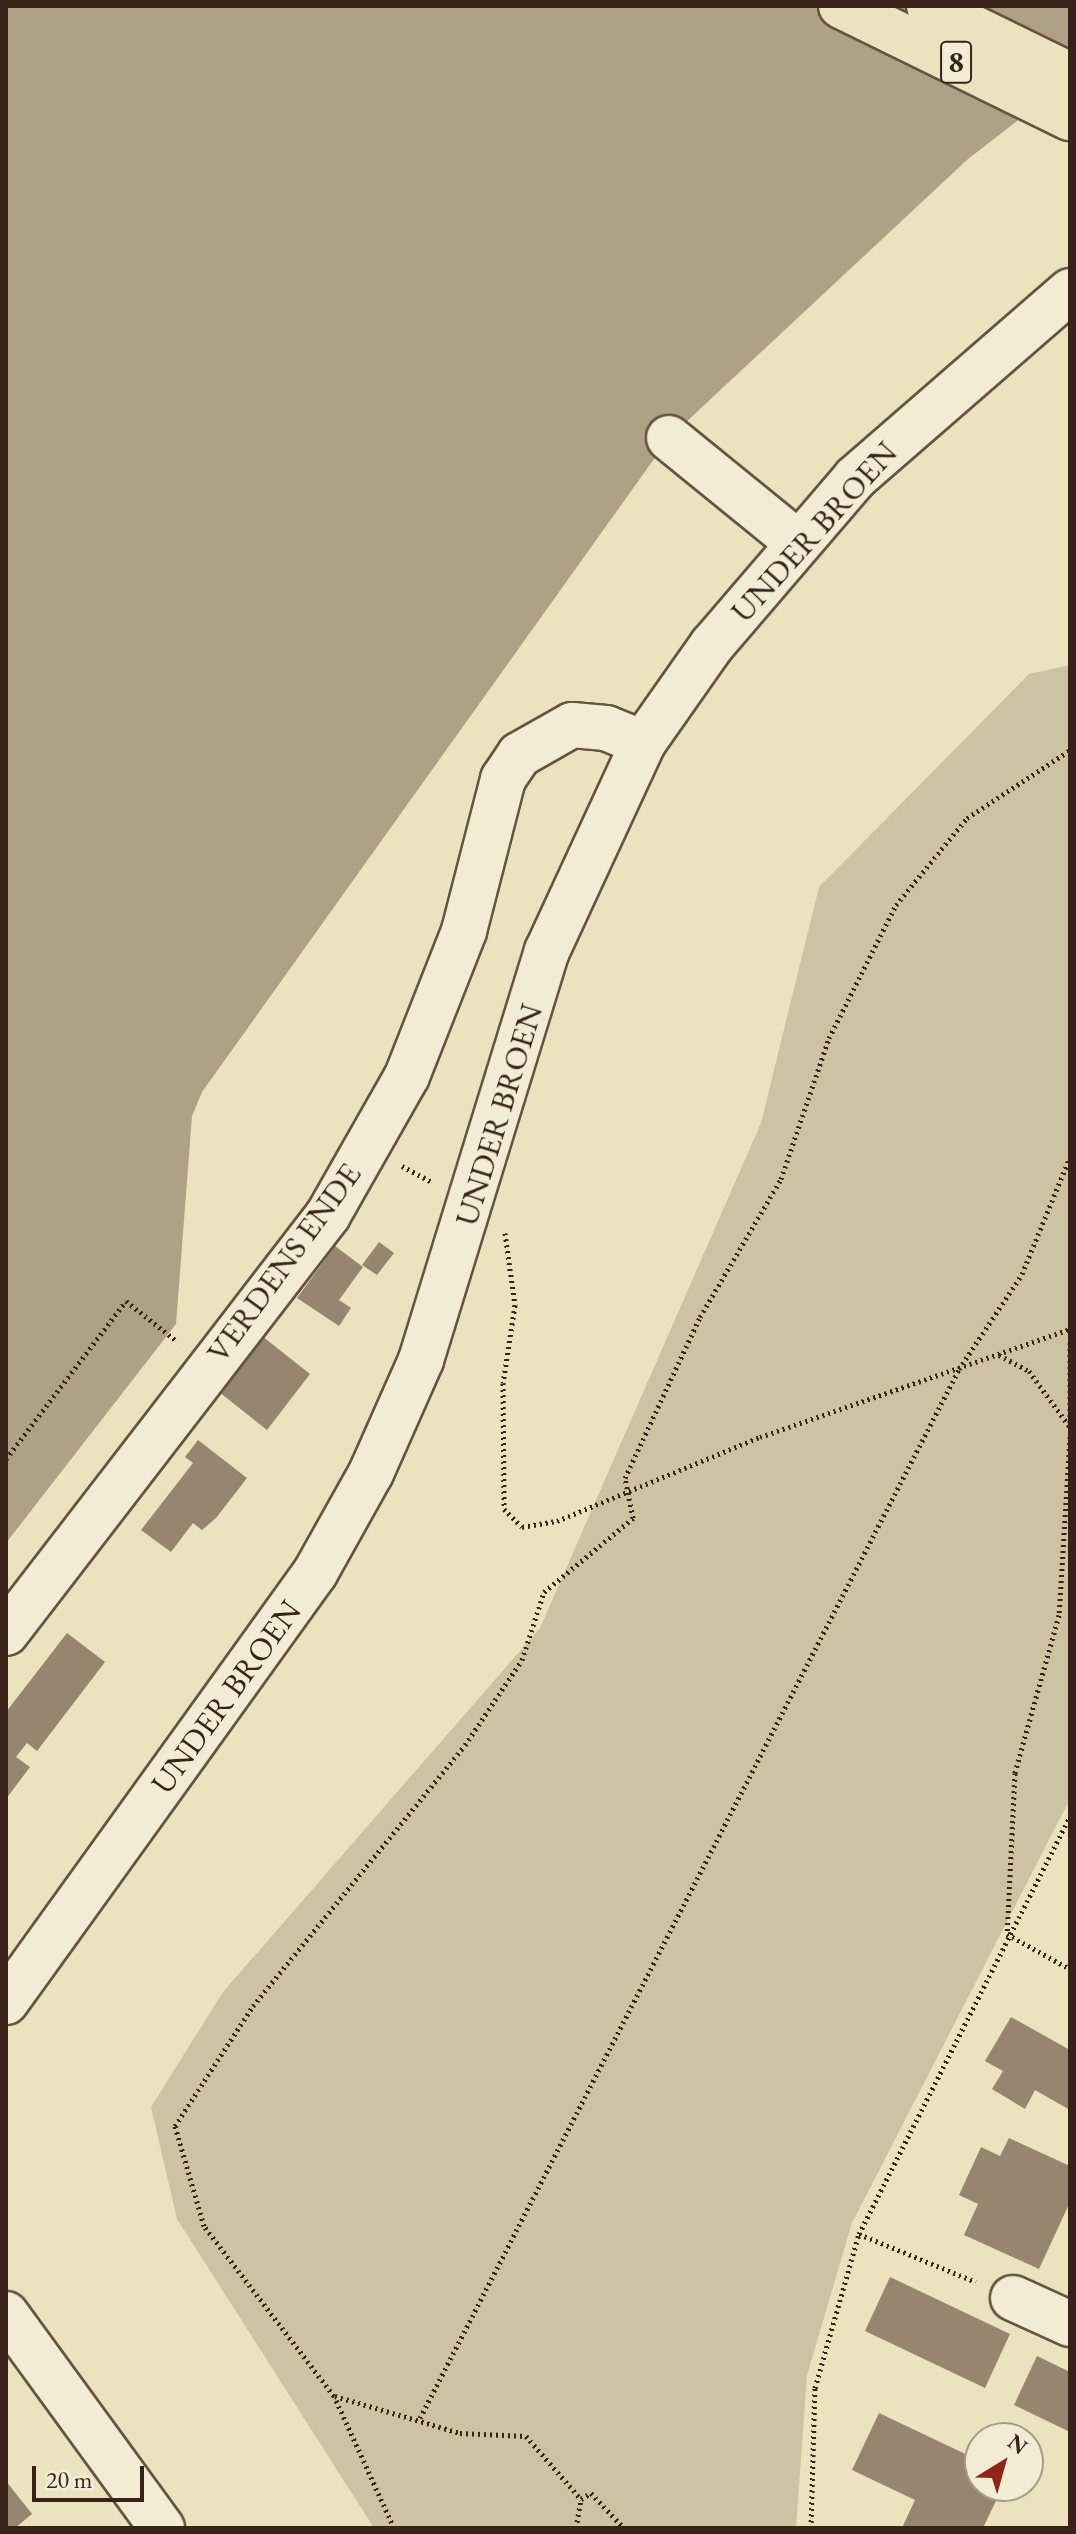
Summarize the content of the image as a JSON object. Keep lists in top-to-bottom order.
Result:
{
  "streets": {
    "highway": ["8"],
    "street": ["UNDER BROEN", "VERDENS ENDE"]
  },
  "crossings": [
    ["UNDER BROEN", "VERDENS ENDE"]
  ],
  "scale_bar": "20 m",
  "north": "top right"
}
